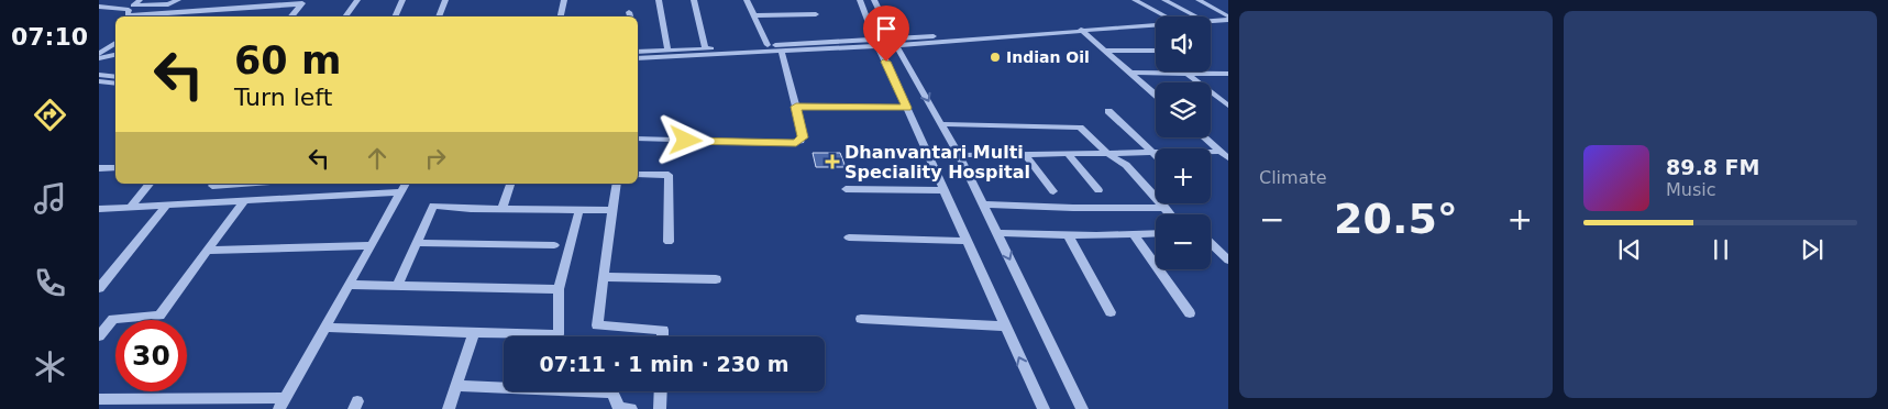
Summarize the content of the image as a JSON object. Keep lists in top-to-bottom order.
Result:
{
  "places": {
    "other": ["Indian Oil"],
    "health": ["Dhanvantari Multi Speciality Hospital"]
  },
  "page": {
    "tabs": "07:10",
    "tile": "Climate",
    "map_buttons": ["+", "−"],
    "turn": ["60 m", "Turn left"],
    "song": ["89.8 FM", "Music"],
    "heat": ["−", "20.5°", "+"],
    "limit": "30",
    "trip": "07:11 · 1 min · 230 m"
  }
}
